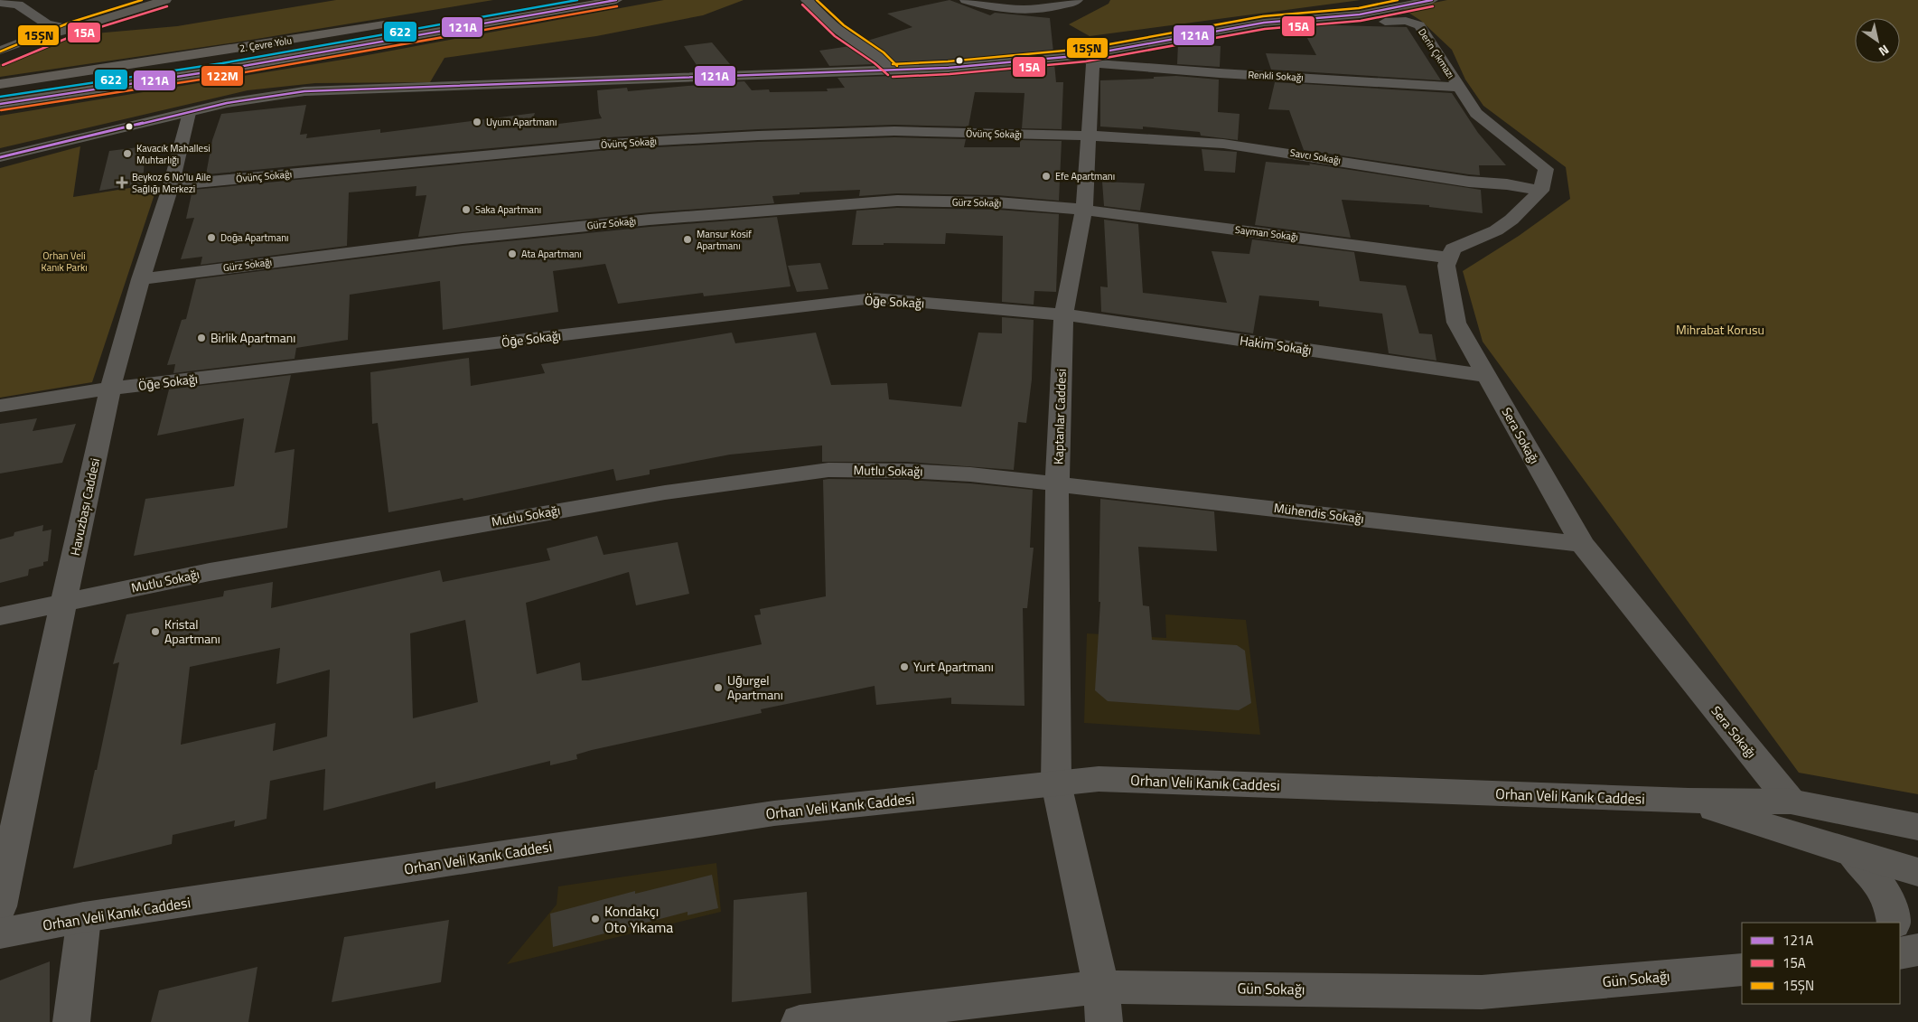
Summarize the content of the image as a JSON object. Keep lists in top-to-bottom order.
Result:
{
  "streets": {
    "highway": ["2. Çevre Yolu"],
    "street": [
      "Derin Çıkmazı",
      "Renkli Sokağı",
      "Övünç Sokağı",
      "Savcı Sokağı",
      "Gürz Sokağı",
      "Sayman Sokağı",
      "Öḡe Sokağı",
      "Hakim Sokağı",
      "Kaptanlar Caddesi",
      "Sera Sokağı",
      "Mutlu Sokağı",
      "Havuzbaşı Caddesi",
      "Mühendis Sokağı",
      "Orhan Veli Kanık Caddesi",
      "Gün Sokağı"
    ]
  },
  "crossings": [
    ["Derin Çıkmazı", "Renkli Sokağı"],
    ["Renkli Sokağı", "Kaptanlar Caddesi"],
    ["Övünç Sokağı", "Savcı Sokağı"],
    ["Övünç Sokağı", "Kaptanlar Caddesi"],
    ["Övünç Sokağı", "Havuzbaşı Caddesi"],
    ["Savcı Sokağı", "Kaptanlar Caddesi"],
    ["Gürz Sokağı", "Sayman Sokağı"],
    ["Gürz Sokağı", "Kaptanlar Caddesi"],
    ["Gürz Sokağı", "Havuzbaşı Caddesi"],
    ["Sayman Sokağı", "Kaptanlar Caddesi"],
    ["Sayman Sokağı", "Sera Sokağı"],
    ["Öḡe Sokağı", "Hakim Sokağı"],
    ["Öḡe Sokağı", "Kaptanlar Caddesi"],
    ["Öḡe Sokağı", "Havuzbaşı Caddesi"],
    ["Hakim Sokağı", "Kaptanlar Caddesi"],
    ["Hakim Sokağı", "Sera Sokağı"],
    ["Kaptanlar Caddesi", "Mutlu Sokağı"],
    ["Kaptanlar Caddesi", "Mühendis Sokağı"],
    ["Kaptanlar Caddesi", "Orhan Veli Kanık Caddesi"],
    ["Kaptanlar Caddesi", "Gün Sokağı"],
    ["Sera Sokağı", "Mühendis Sokağı"],
    ["Mutlu Sokağı", "Havuzbaşı Caddesi"],
    ["Mutlu Sokağı", "Mühendis Sokağı"]
  ],
  "parks": ["Orhan Veli Kanık Parkı", "Mihrabat Korusu"],
  "places": {
    "other": [
      "Uyum Apartmanı",
      "Kavacık Mahallesi Muhtarlığı",
      "Efe Apartmanı",
      "Saka Apartmanı",
      "Doḡa Apartmanı",
      "Mansur Kosif Apartmanı",
      "Ata Apartmanı",
      "Birlik Apartmanı",
      "Kristal Apartmanı",
      "Yurt Apartmanı",
      "Uḡurgel Apartmanı",
      "Kondakçı Oto Yıkama"
    ],
    "health": ["Beykoz 6 No'lu Aile Saḡlıḡı Merkezi"]
  },
  "lines": [
    "transit line 121A",
    "transit line 15ŞN",
    "transit line 622",
    "transit line 15A",
    "transit line 122M"
  ],
  "legend": ["121A", "15A", "15ŞN"],
  "north": "bottom right"
}
